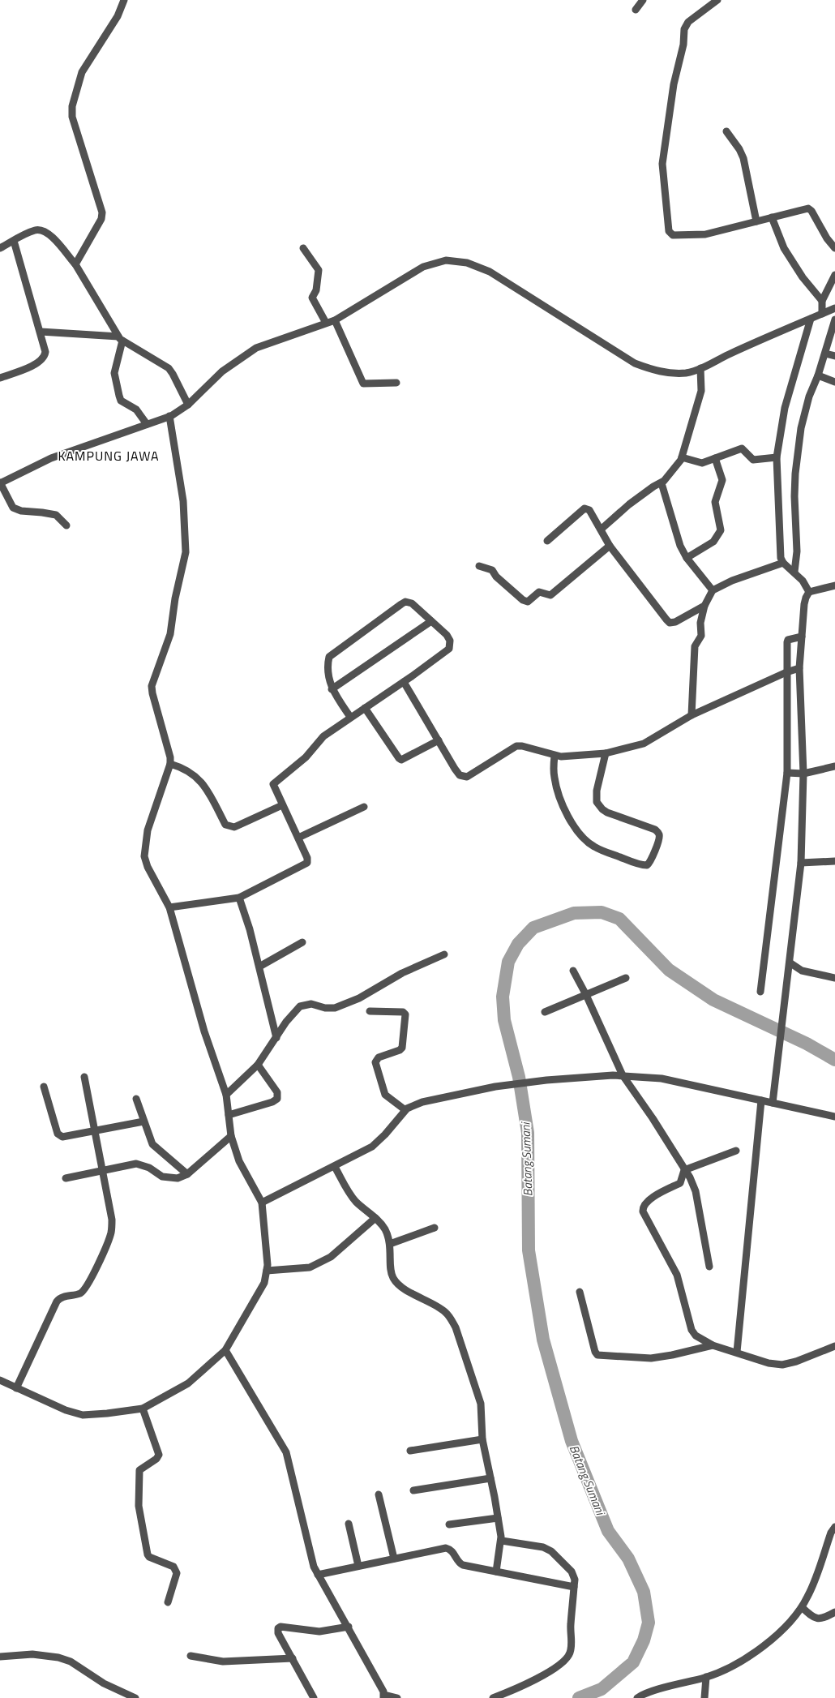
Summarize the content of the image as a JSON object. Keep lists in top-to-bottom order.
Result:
{
  "districts": ["KAMPUNG JAWA"],
  "water": ["Batang Sumani"]
}
